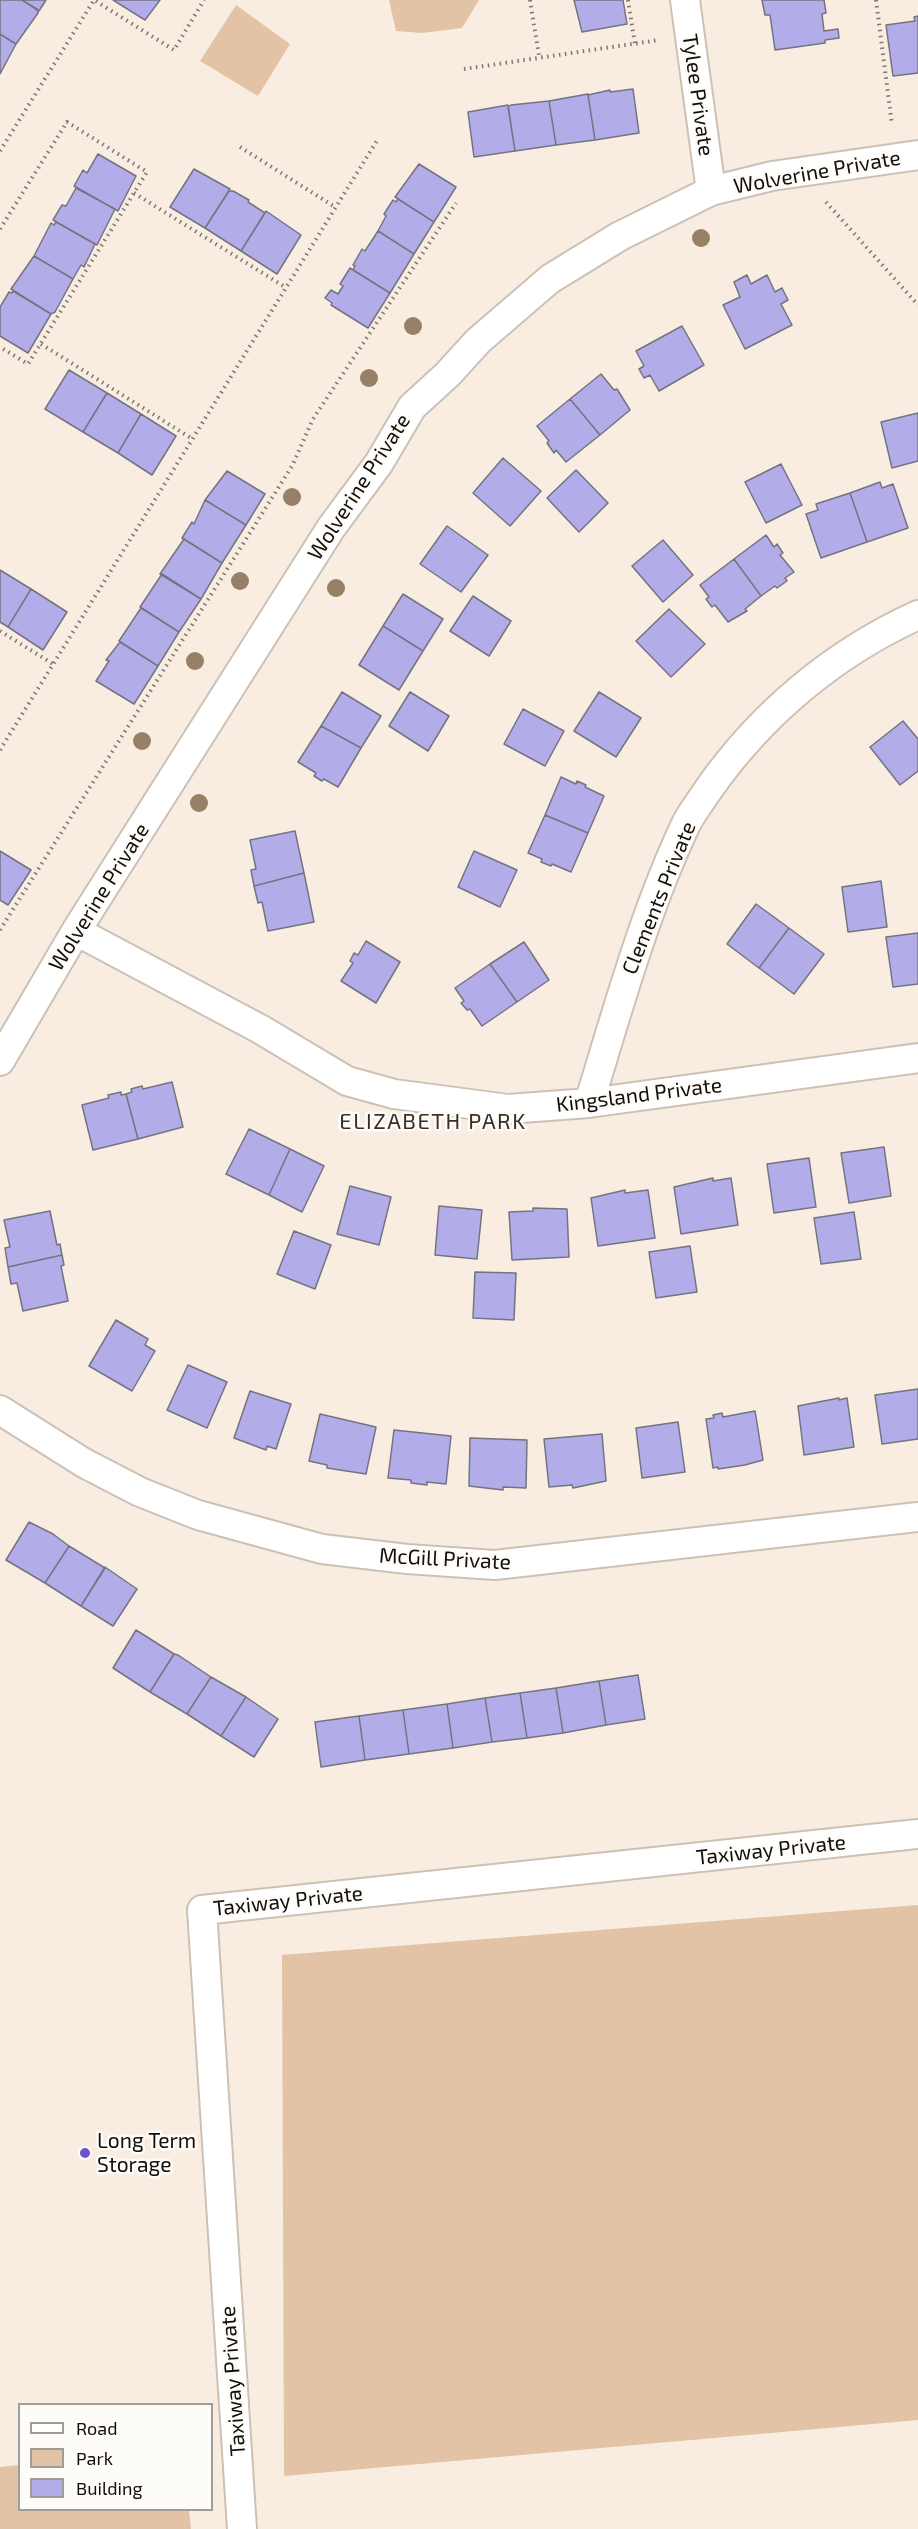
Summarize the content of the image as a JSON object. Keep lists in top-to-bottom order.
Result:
{
  "streets": {
    "street": [
      "Tylee Private",
      "Wolverine Private",
      "Clements Private",
      "Kingsland Private",
      "McGill Private",
      "Taxiway Private"
    ]
  },
  "crossings": [
    ["Tylee Private", "Wolverine Private"],
    ["Wolverine Private", "Kingsland Private"],
    ["Clements Private", "Kingsland Private"]
  ],
  "districts": ["ELIZABETH PARK"],
  "places": ["Long Term Storage"],
  "legend": ["Road", "Park", "Building"]
}
